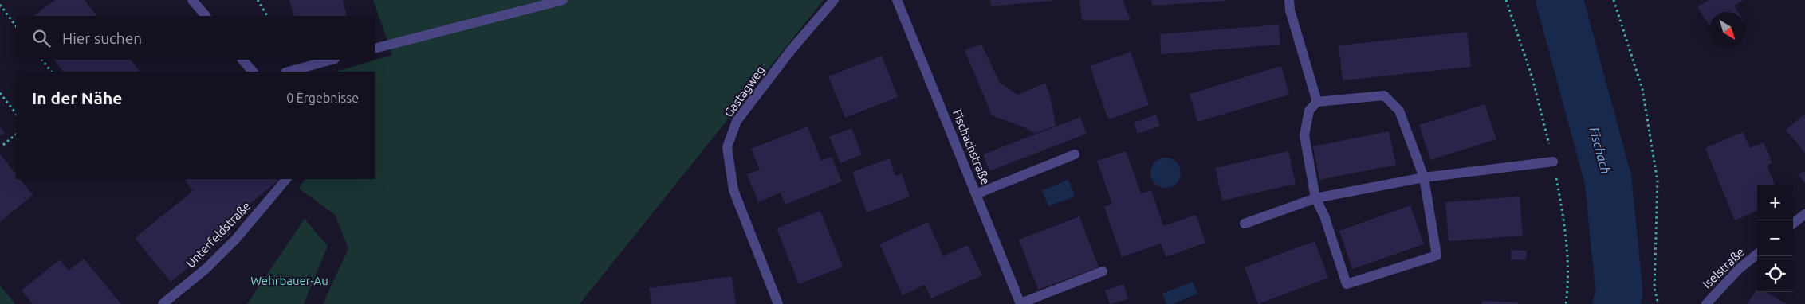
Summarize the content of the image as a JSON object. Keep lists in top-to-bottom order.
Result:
{
  "streets": {
    "street": [
      "Gastagweg",
      "Fischachstraße",
      "Unterfeldstraße",
      "Iselstraße"
    ]
  },
  "water": ["Fischach"],
  "parks": ["Wehrbauer-Au"],
  "north": "bottom right",
  "page": {
    "search": "Hier suchen",
    "heading": ["In der Nähe", "0 Ergebnisse"],
    "map_buttons": ["+", "−"]
  }
}
